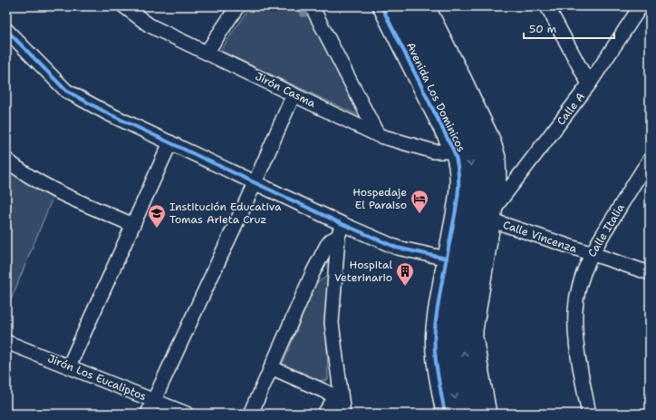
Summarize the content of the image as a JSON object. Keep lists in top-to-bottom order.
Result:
{
  "streets": {
    "main road": ["Avenida Los Dominicos"],
    "street": [
      "Jirón Casma",
      "Calle A",
      "Calle Italia",
      "Calle Vincenza",
      "Jirón Los Eucaliptos"
    ]
  },
  "crossings": [
    ["Jirón Casma", "Avenida Los Dominicos"],
    ["Calle A", "Calle Vincenza"],
    ["Calle Italia", "Calle Vincenza"]
  ],
  "places": {
    "hotel": ["Hospedaje El Paraiso"],
    "school or university": ["Institución Educativa Tomas Arieta Cruz"],
    "building": ["Hospital Veterinario"]
  },
  "scale_bar": "50 m"
}
